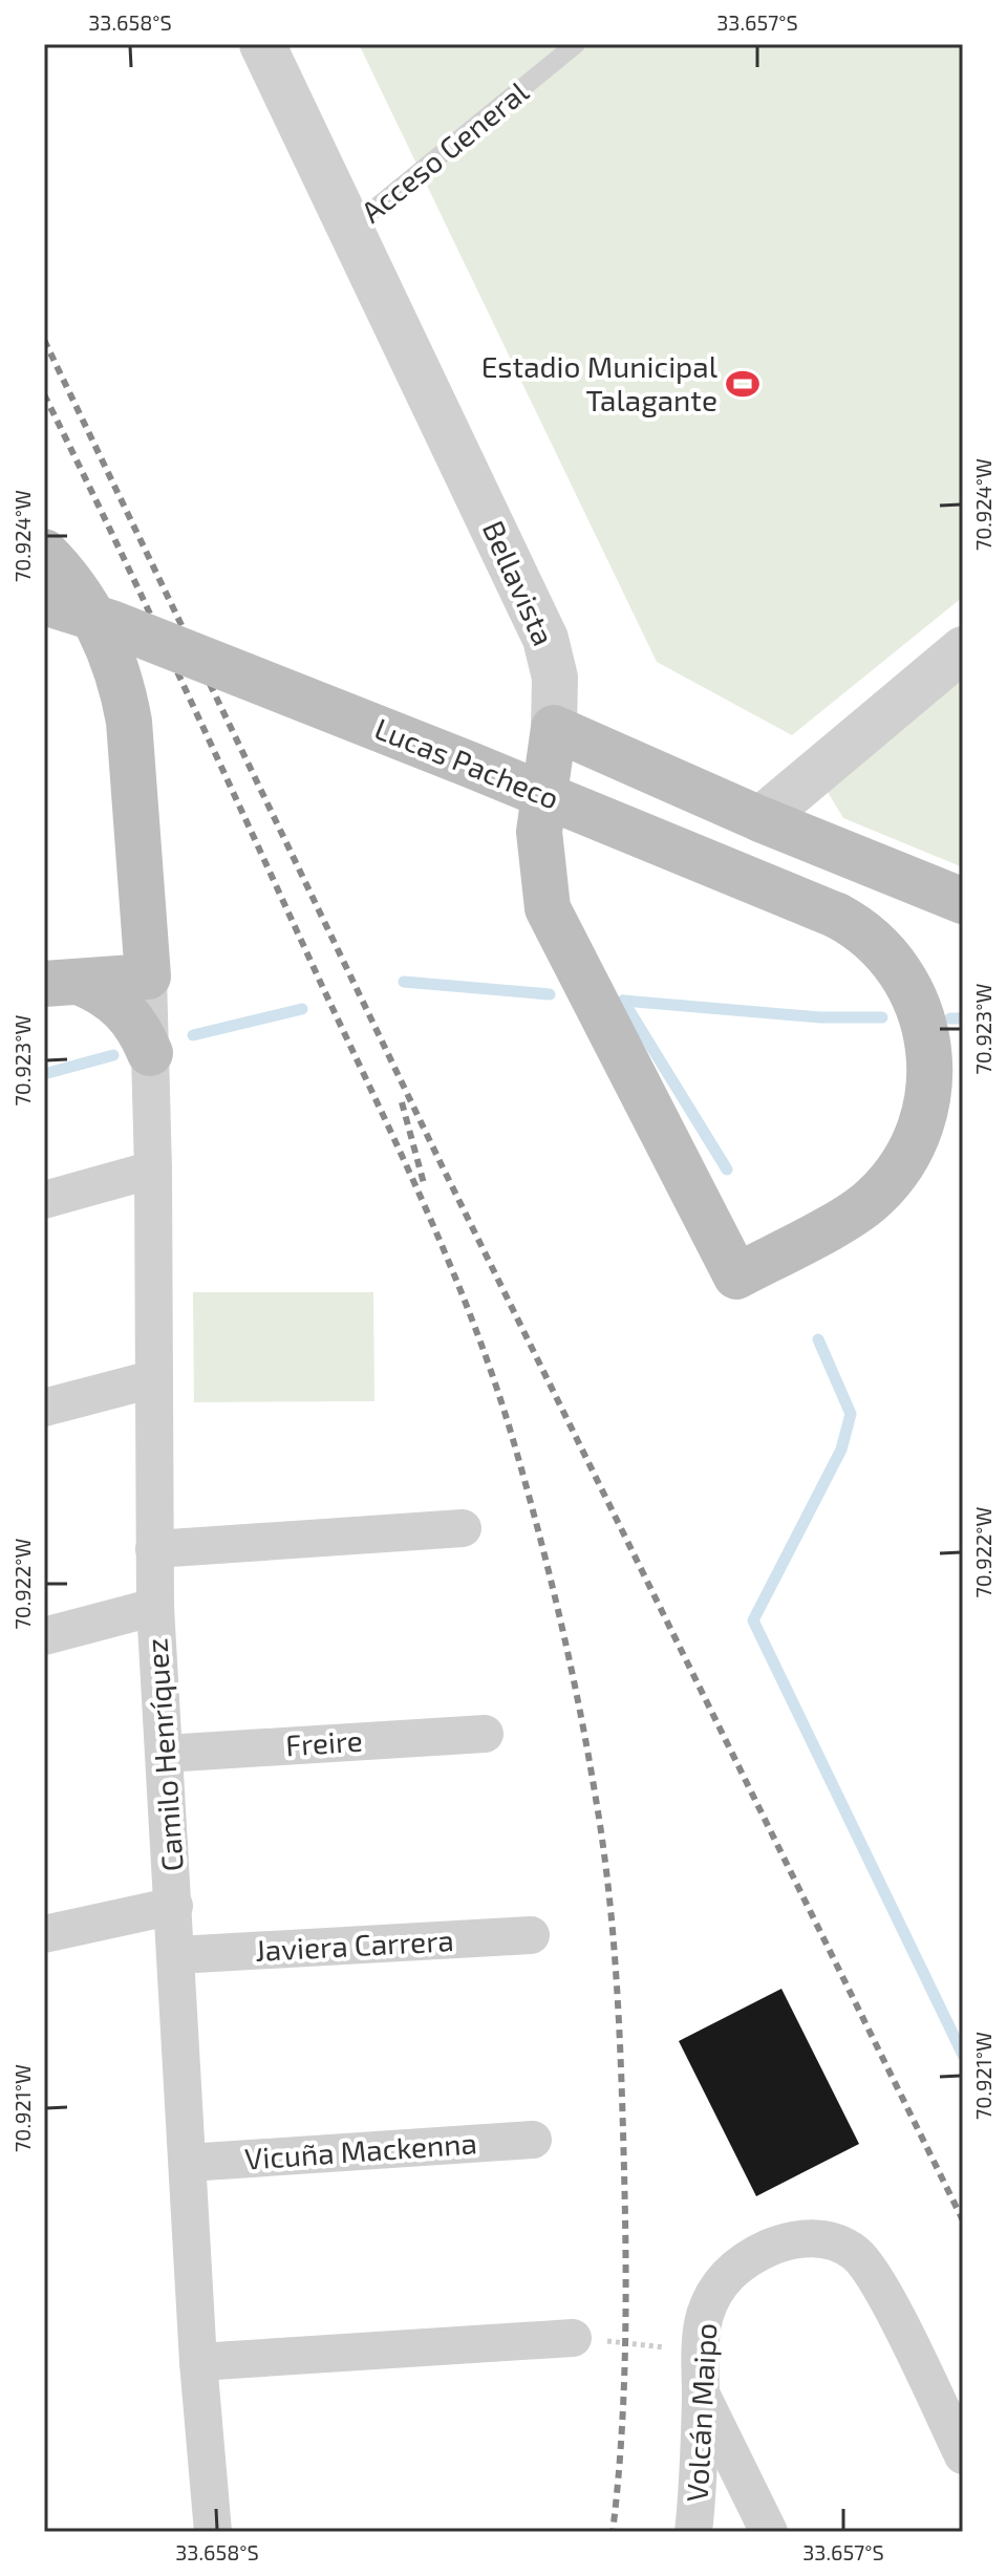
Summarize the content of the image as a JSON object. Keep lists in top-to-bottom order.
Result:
{
  "streets": {
    "main road": ["Bellavista", "Lucas Pacheco"],
    "street": [
      "Freire",
      "Camilo Henríquez",
      "Javiera Carrera",
      "Vicuña Mackenna",
      "Volcán Maipo"
    ],
    "lane": ["Acceso General"]
  },
  "crossings": [
    ["Acceso General", "Bellavista"],
    ["Bellavista", "Lucas Pacheco"],
    ["Freire", "Camilo Henríquez"],
    ["Camilo Henríquez", "Javiera Carrera"],
    ["Camilo Henríquez", "Vicuña Mackenna"]
  ],
  "places": {
    "sports": ["Estadio Municipal Talagante"]
  },
  "coordinates": [
    "33.658°S",
    "33.657°S",
    "70.924°W",
    "70.923°W",
    "70.922°W",
    "70.921°W"
  ]
}
